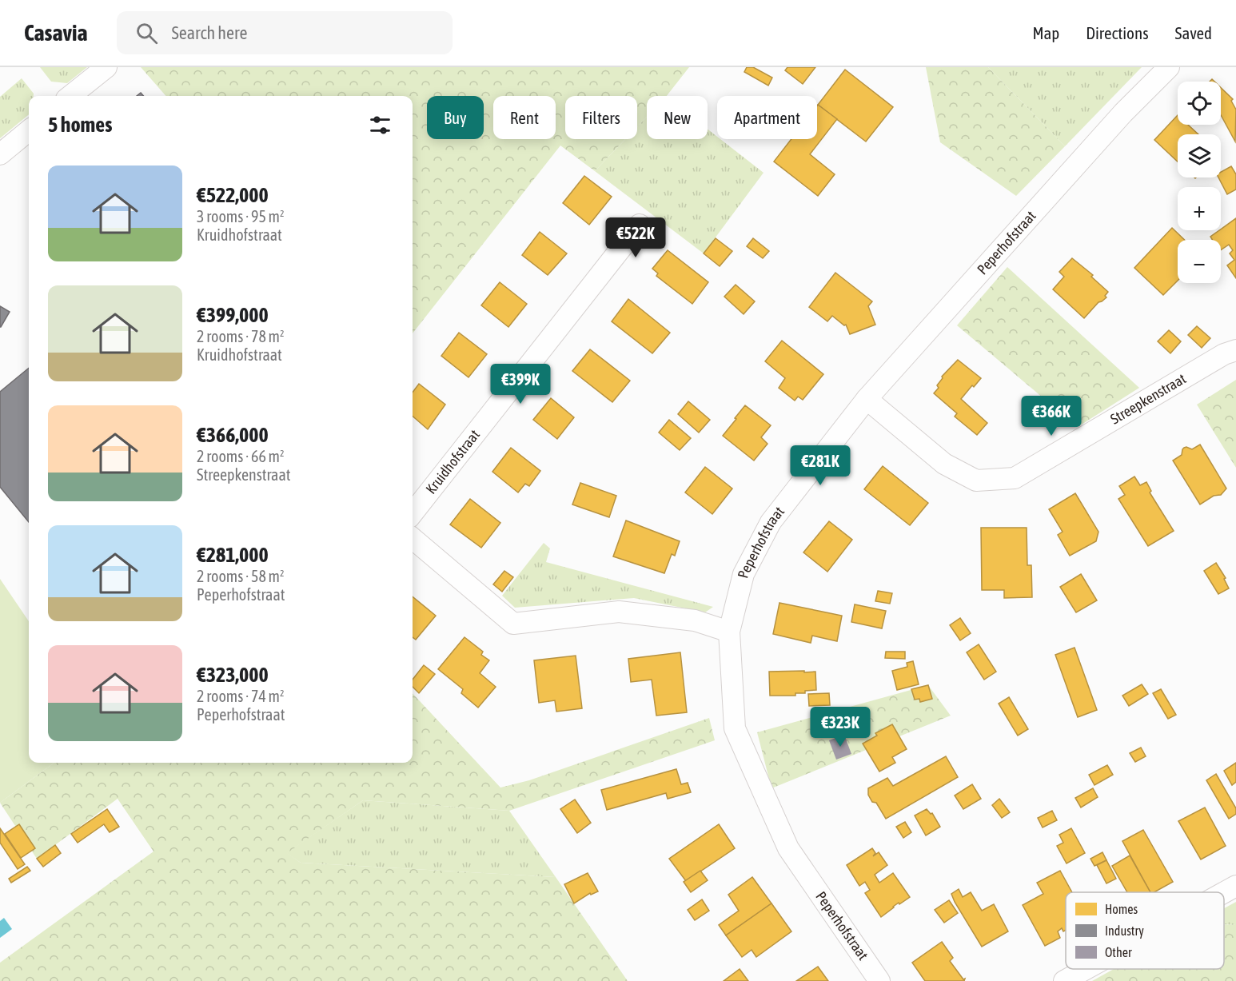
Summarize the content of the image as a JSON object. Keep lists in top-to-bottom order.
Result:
{
  "streets": {
    "street": ["Peperhofstraat", "Streepkenstraat", "Kruidhofstraat"]
  },
  "crossings": [
    ["Peperhofstraat", "Streepkenstraat"]
  ],
  "legend": ["Homes", "Industry", "Other"],
  "page": {
    "header": "Casavia",
    "search": "Search here",
    "nav": ["Map", "Directions", "Saved"],
    "map_buttons": ["+", "−"],
    "chip": [
      "Buy",
      "Rent",
      "Filters",
      "New",
      "Apartment"
    ],
    "heading": "5 homes",
    "list": [
      {
        "name": "€522,000",
        "note": "3 rooms · 95 m² · Kruidhofstraat"
      },
      {
        "name": "€399,000",
        "note": "2 rooms · 78 m² · Kruidhofstraat"
      },
      {
        "name": "€366,000",
        "note": "2 rooms · 66 m² · Streepkenstraat"
      },
      {
        "name": "€281,000",
        "note": "2 rooms · 58 m² · Peperhofstraat"
      },
      {
        "name": "€323,000",
        "note": "2 rooms · 74 m² · Peperhofstraat"
      }
    ],
    "price": [
      "€522K",
      "€399K",
      "€366K",
      "€281K",
      "€323K"
    ]
  }
}
